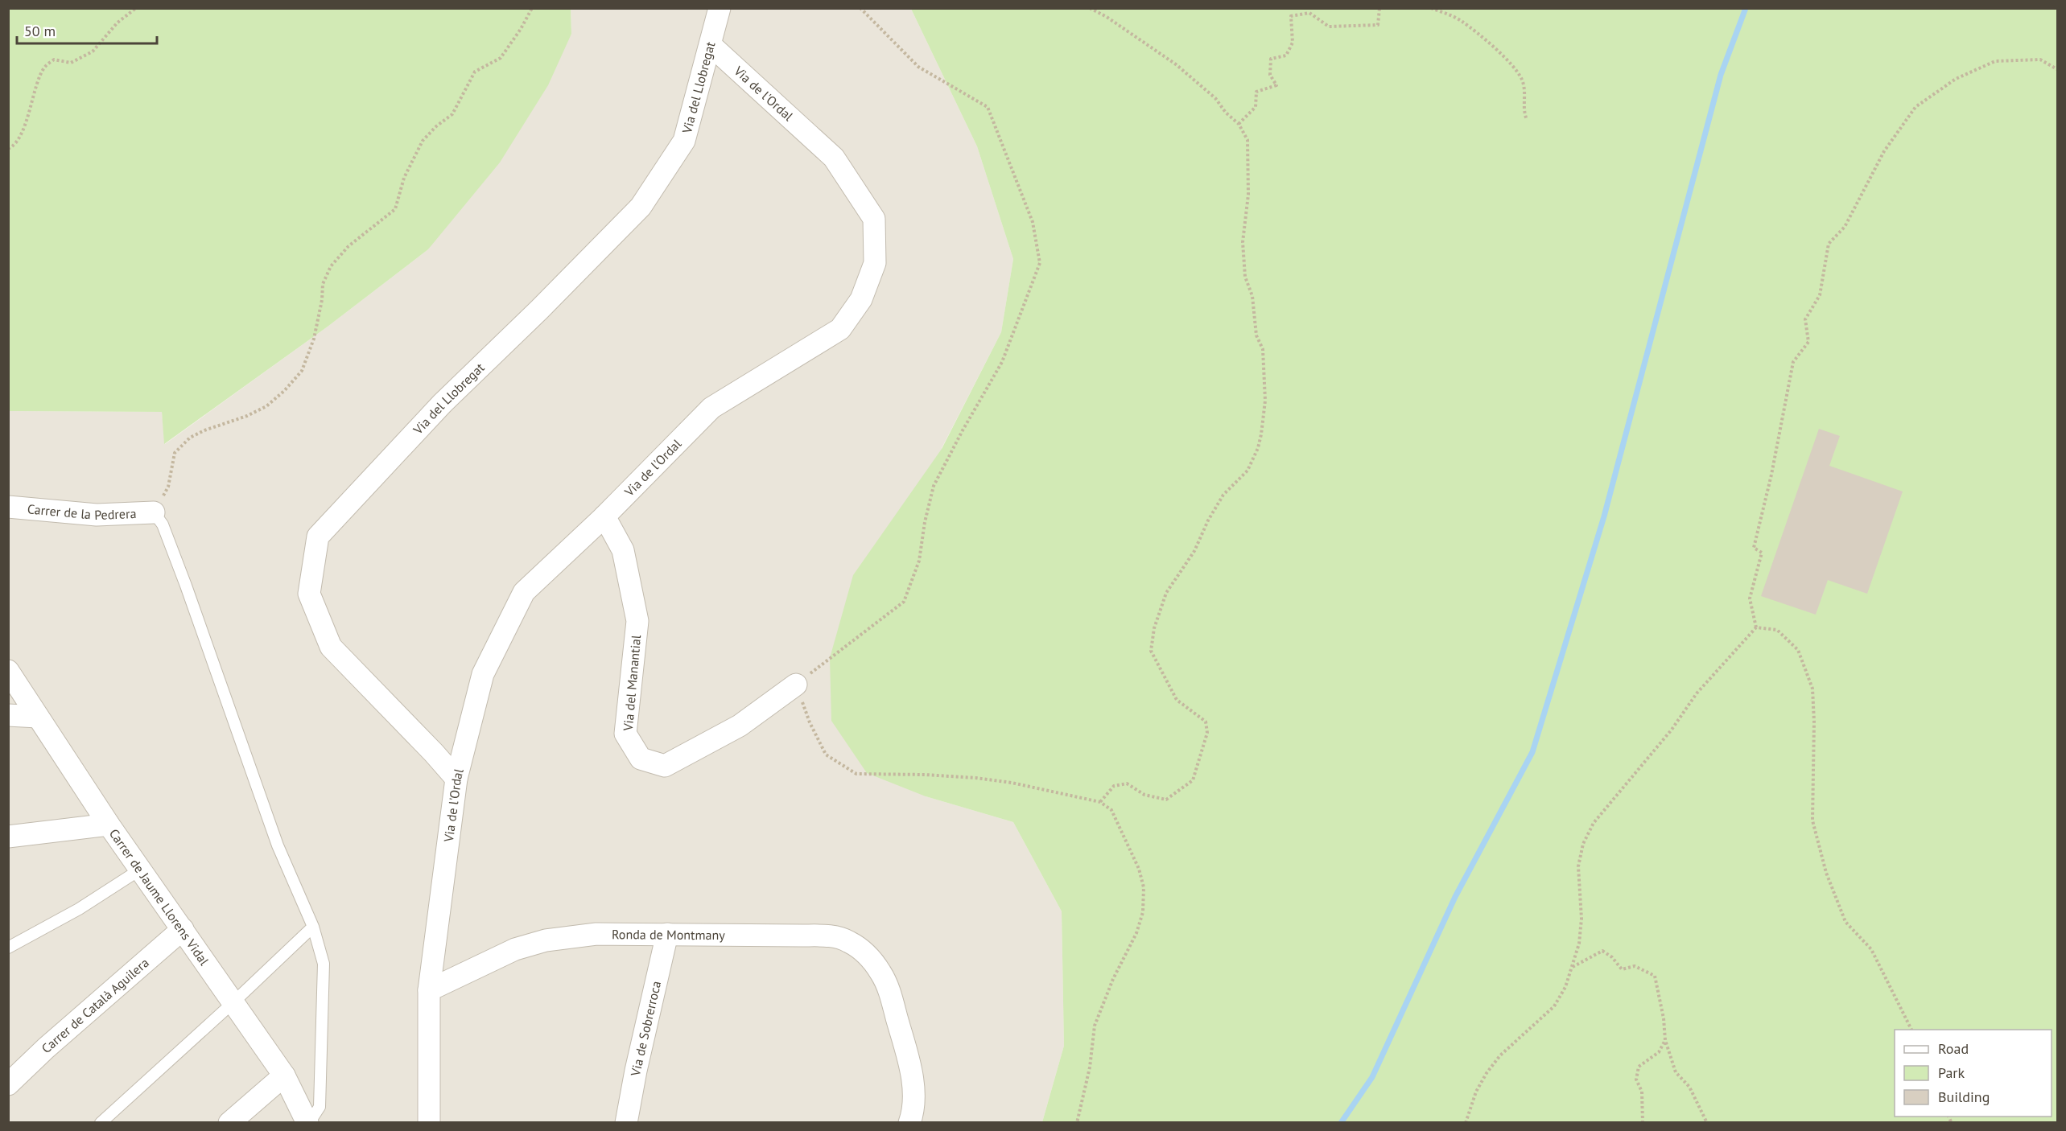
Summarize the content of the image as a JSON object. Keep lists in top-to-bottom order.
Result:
{
  "streets": {
    "street": [
      "Via del Llobregat",
      "Via de l'Ordal",
      "Carrer de la Pedrera",
      "Via del Manantial",
      "Carrer de Jaume Llorens Vidal",
      "Ronda de Montmany",
      "Carrer de Català Aguilera",
      "Via de Sobrerroca"
    ]
  },
  "crossings": [
    ["Via del Llobregat", "Via de l'Ordal"],
    ["Via de l'Ordal", "Via del Manantial"],
    ["Via de l'Ordal", "Ronda de Montmany"],
    ["Carrer de Jaume Llorens Vidal", "Carrer de Català Aguilera"],
    ["Ronda de Montmany", "Via de Sobrerroca"]
  ],
  "legend": ["Road", "Park", "Building"],
  "scale_bar": "50 m"
}
